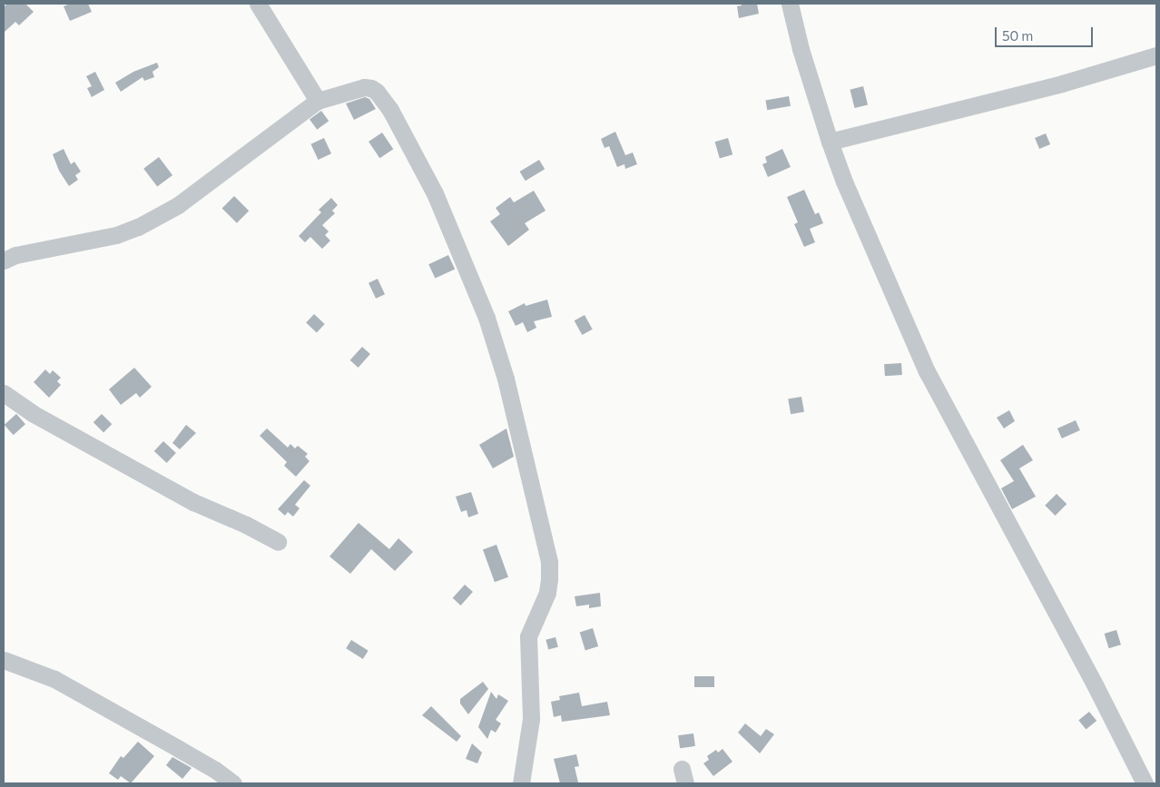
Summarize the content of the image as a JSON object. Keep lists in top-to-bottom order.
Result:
{
  "scale_bar": "50 m"
}
